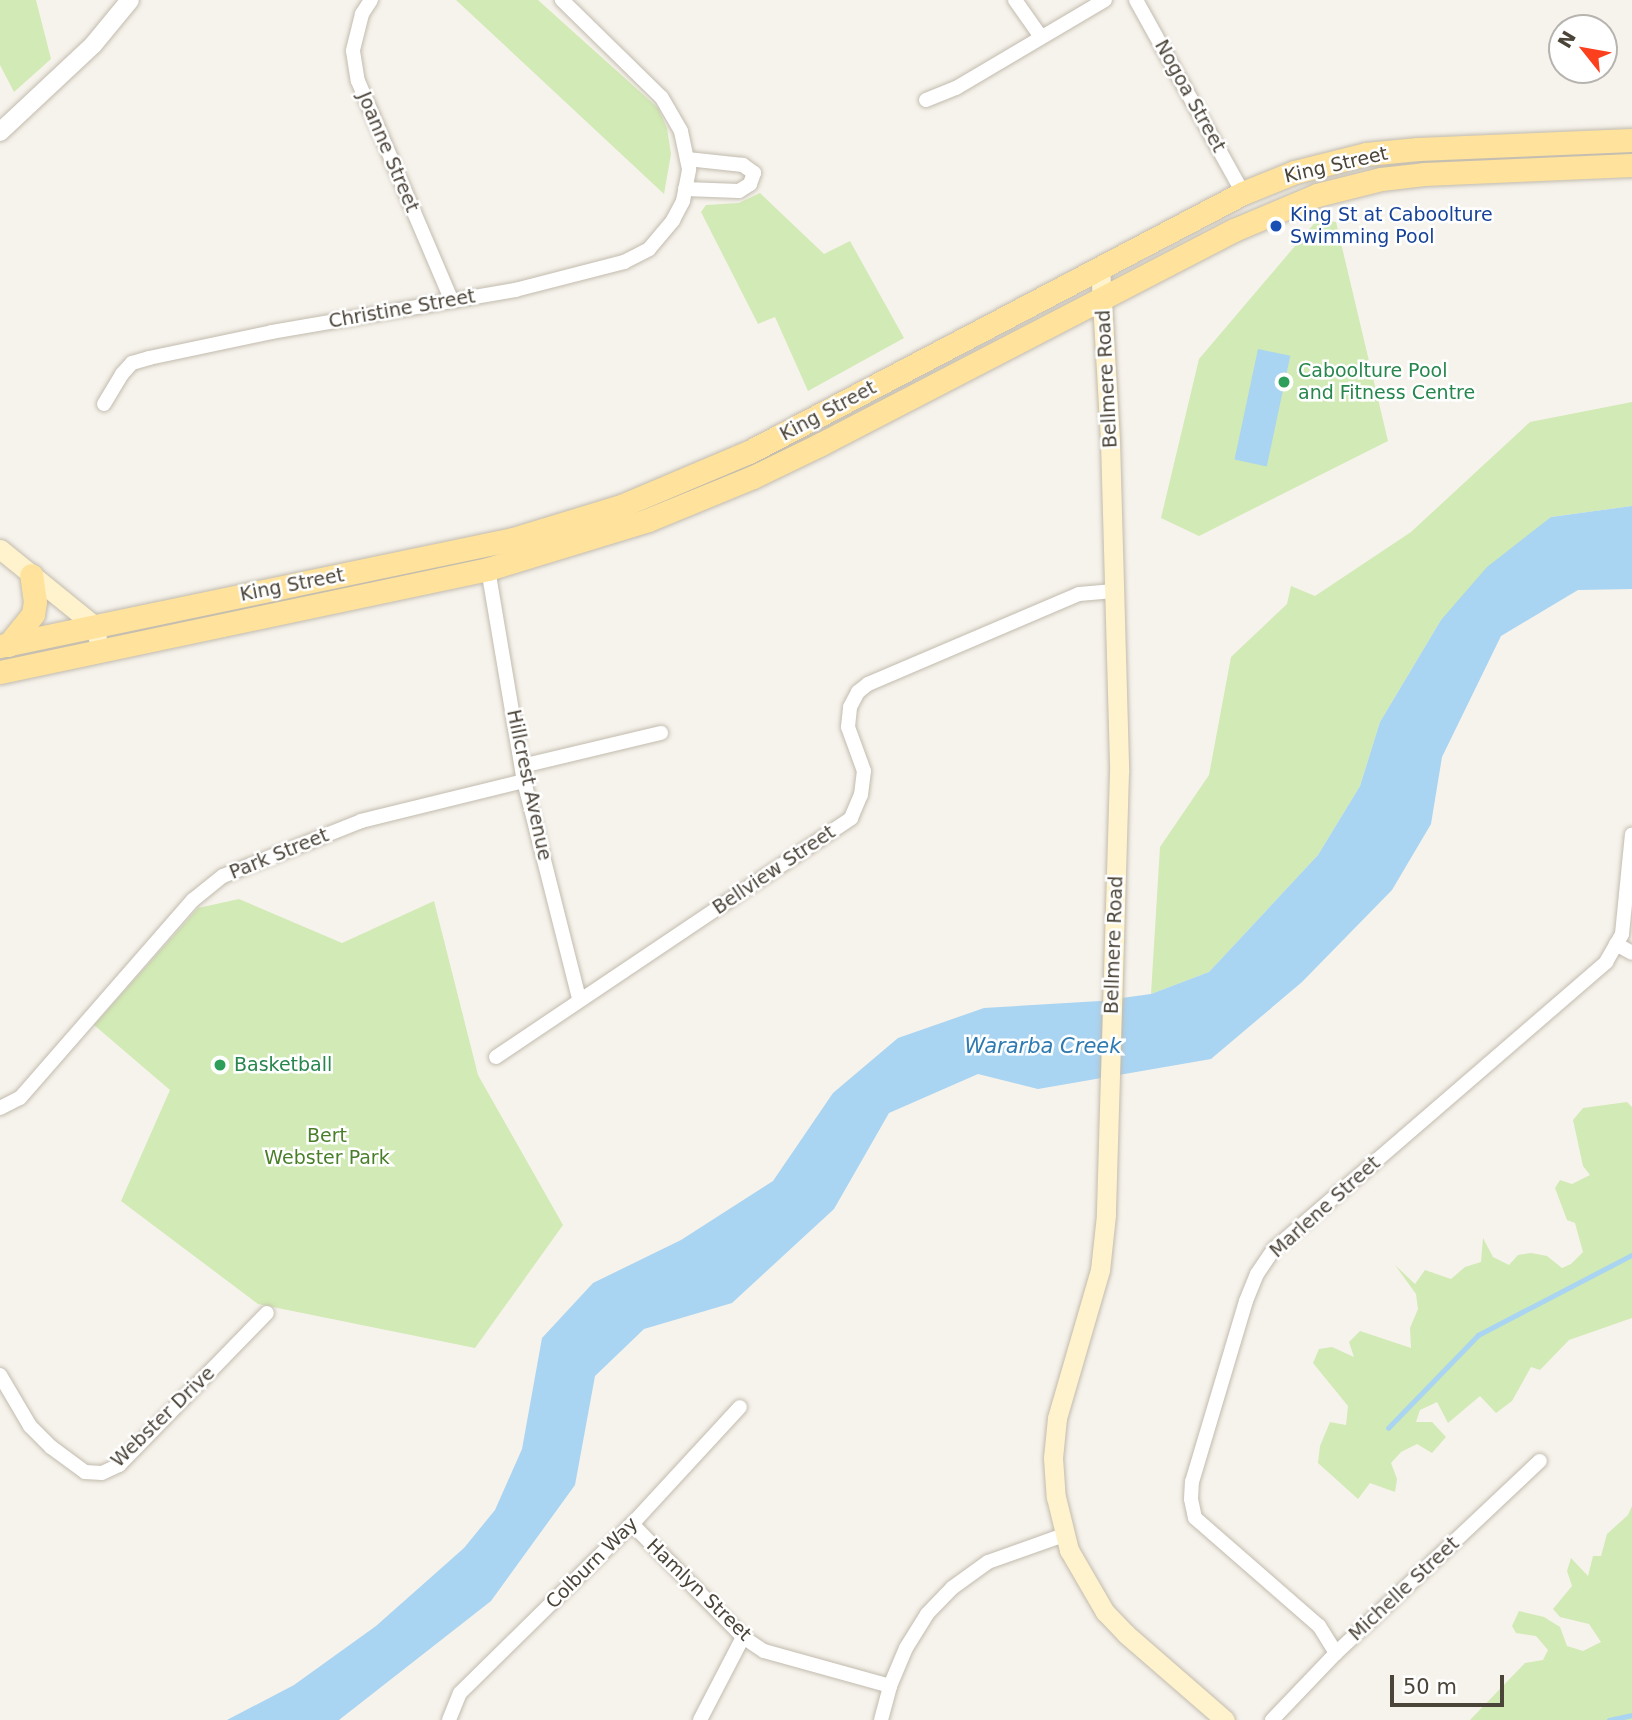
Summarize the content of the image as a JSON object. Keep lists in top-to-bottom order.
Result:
{
  "streets": {
    "main road": ["King Street", "Bellmere Road"],
    "street": [
      "Nogoa Street",
      "Joanne Street",
      "Christine Street",
      "Hillcrest Avenue",
      "Park Street",
      "Bellview Street",
      "Marlene Street",
      "Webster Drive",
      "Colburn Way",
      "Michelle Street",
      "Hamlyn Street"
    ]
  },
  "crossings": [
    ["Nogoa Street", "King Street"],
    ["Joanne Street", "Christine Street"],
    ["King Street", "Bellmere Road"],
    ["King Street", "Hillcrest Avenue"],
    ["Bellmere Road", "Bellview Street"],
    ["Hillcrest Avenue", "Park Street"],
    ["Hillcrest Avenue", "Bellview Street"],
    ["Marlene Street", "Michelle Street"],
    ["Colburn Way", "Hamlyn Street"]
  ],
  "water": ["Wararba Creek"],
  "parks": ["Bert Webster Park"],
  "places": ["King St at Caboolture Swimming Pool", "Caboolture Pool and Fitness Centre", "Basketball"],
  "scale_bar": "50 m",
  "north": "top left"
}
